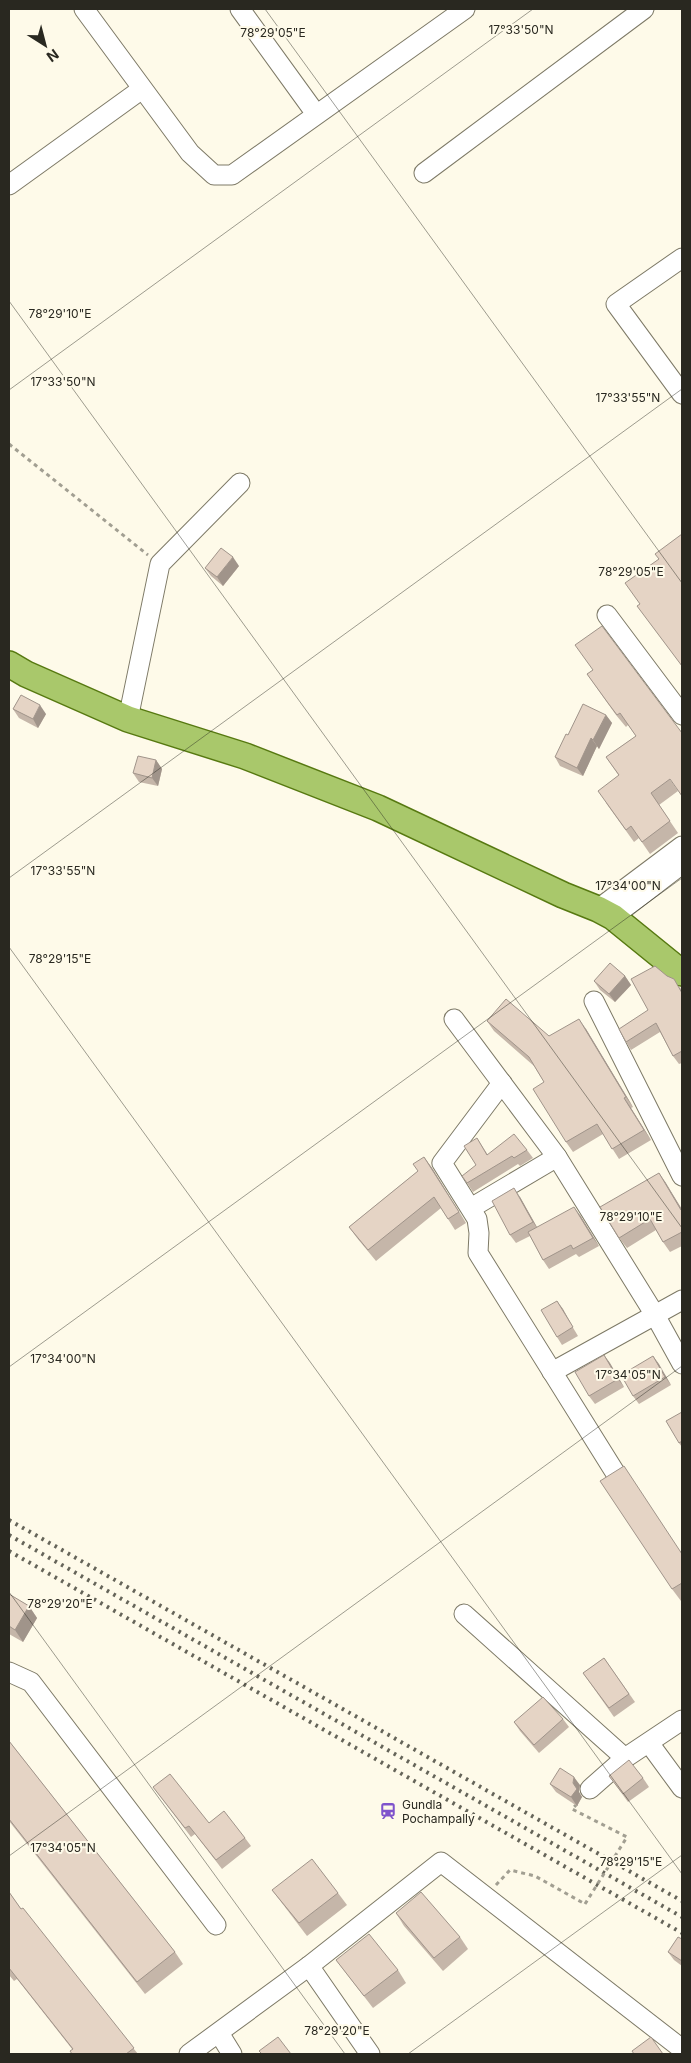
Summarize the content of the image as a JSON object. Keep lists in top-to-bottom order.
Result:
{
  "places": {
    "station": ["Gundla Pochampally"]
  },
  "north": "bottom right",
  "coordinates": [
    "17°33'50\"N",
    "78°29'05\"E",
    "78°29'10\"E",
    "17°33'55\"N",
    "17°34'00\"N",
    "78°29'15\"E",
    "17°34'05\"N",
    "78°29'20\"E"
  ]
}
